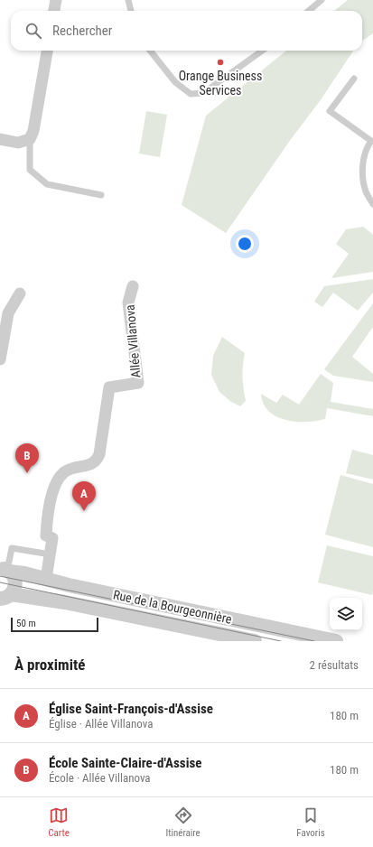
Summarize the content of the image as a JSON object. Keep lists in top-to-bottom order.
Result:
{
  "streets": {
    "street": ["Allée Villanova", "Rue de la Bourgeonnière"]
  },
  "crossings": [
    ["Allée Villanova", "Rue de la Bourgeonnière"]
  ],
  "places": ["Orange Business Services"],
  "scale_bar": "50 m",
  "page": {
    "search": "Rechercher",
    "pins": ["B", "A"],
    "scale": "50 m",
    "heading": ["À proximité", "2 résultats"],
    "list": [
      {
        "mark": "A",
        "name": "Église Saint-François-d'Assise",
        "note": "Église · Allée Villanova",
        "value": "180 m"
      },
      {
        "mark": "B",
        "name": "École Sainte-Claire-d'Assise",
        "note": "École · Allée Villanova",
        "value": "180 m"
      }
    ],
    "nav": ["Carte", "Itinéraire", "Favoris"]
  }
}
